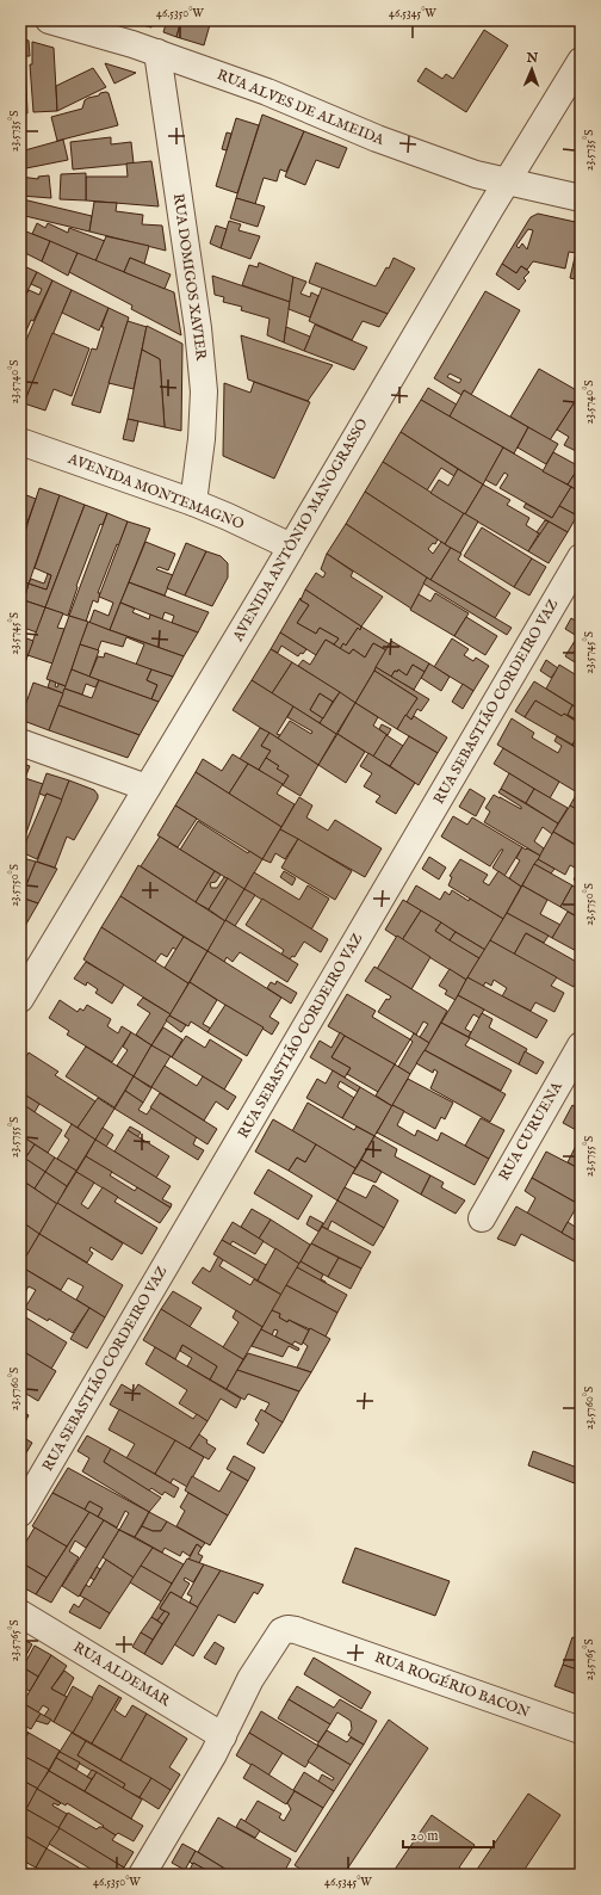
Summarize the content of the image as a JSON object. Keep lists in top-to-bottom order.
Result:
{
  "streets": {
    "street": [
      "RUA ALVES DE ALMEIDA",
      "RUA DOMIGOS XAVIER",
      "AVENIDA MONTEMAGNO",
      "AVENIDA ANTÔNIO MANOGRASSO",
      "RUA SEBASTIÃO CORDEIRO VAZ",
      "RUA CURUENA",
      "RUA ALDEMAR",
      "RUA ROGÉRIO BACON"
    ]
  },
  "crossings": [
    ["RUA ALVES DE ALMEIDA", "RUA DOMIGOS XAVIER"],
    ["RUA ALVES DE ALMEIDA", "AVENIDA ANTÔNIO MANOGRASSO"],
    ["RUA DOMIGOS XAVIER", "AVENIDA MONTEMAGNO"],
    ["AVENIDA MONTEMAGNO", "AVENIDA ANTÔNIO MANOGRASSO"],
    ["RUA ALDEMAR", "RUA ROGÉRIO BACON"]
  ],
  "scale_bar": "20 m",
  "north": "top",
  "coordinates": [
    "46.5350°W",
    "46.5345°W",
    "23.5735°S",
    "23.5740°S",
    "23.5745°S",
    "23.5750°S",
    "23.5755°S",
    "23.5760°S",
    "23.5765°S"
  ]
}
